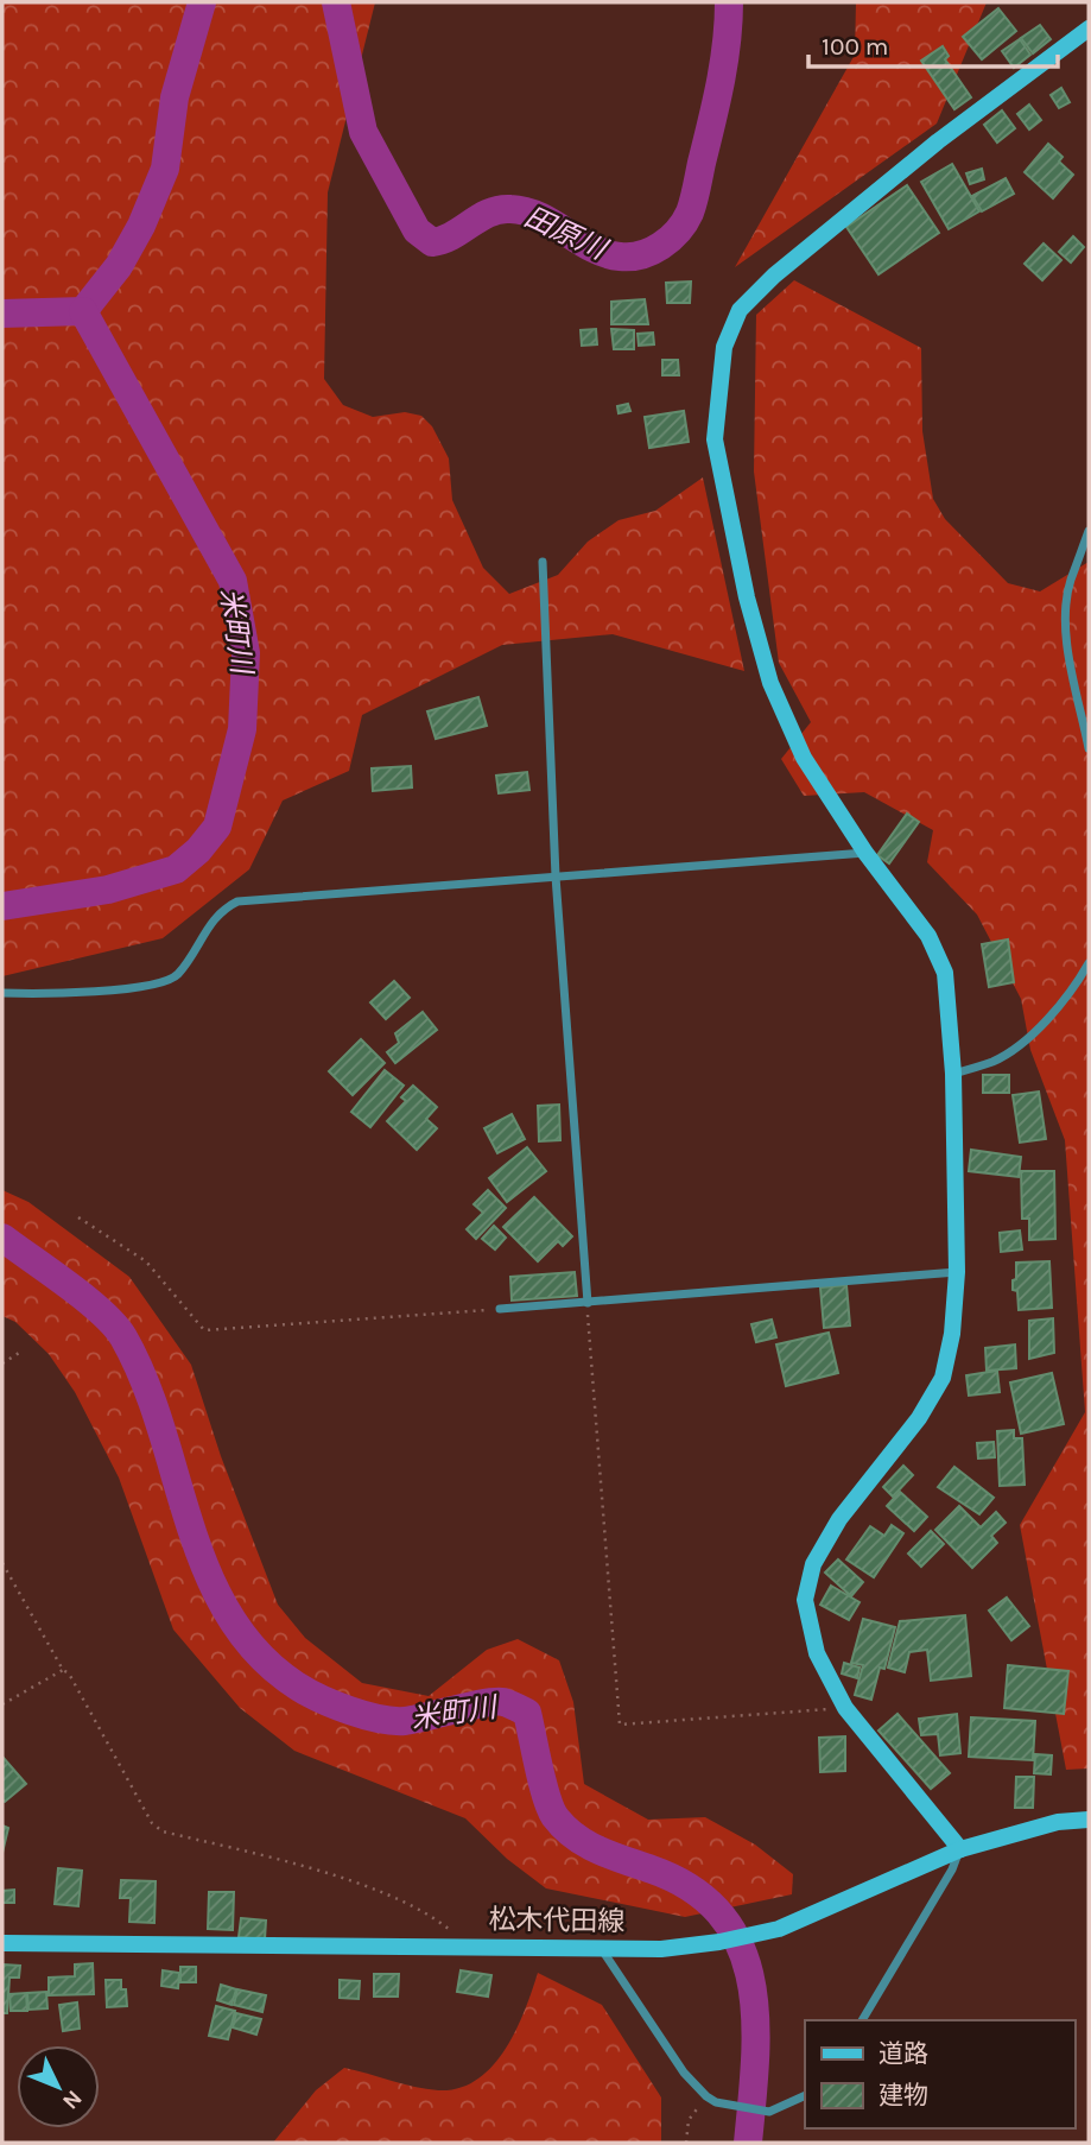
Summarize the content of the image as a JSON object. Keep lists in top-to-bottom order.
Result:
{
  "streets": {
    "street": ["松木代田線"]
  },
  "water": ["田原川", "米町川"],
  "legend": ["道路", "建物"],
  "scale_bar": "100 m",
  "north": "bottom right"
}
